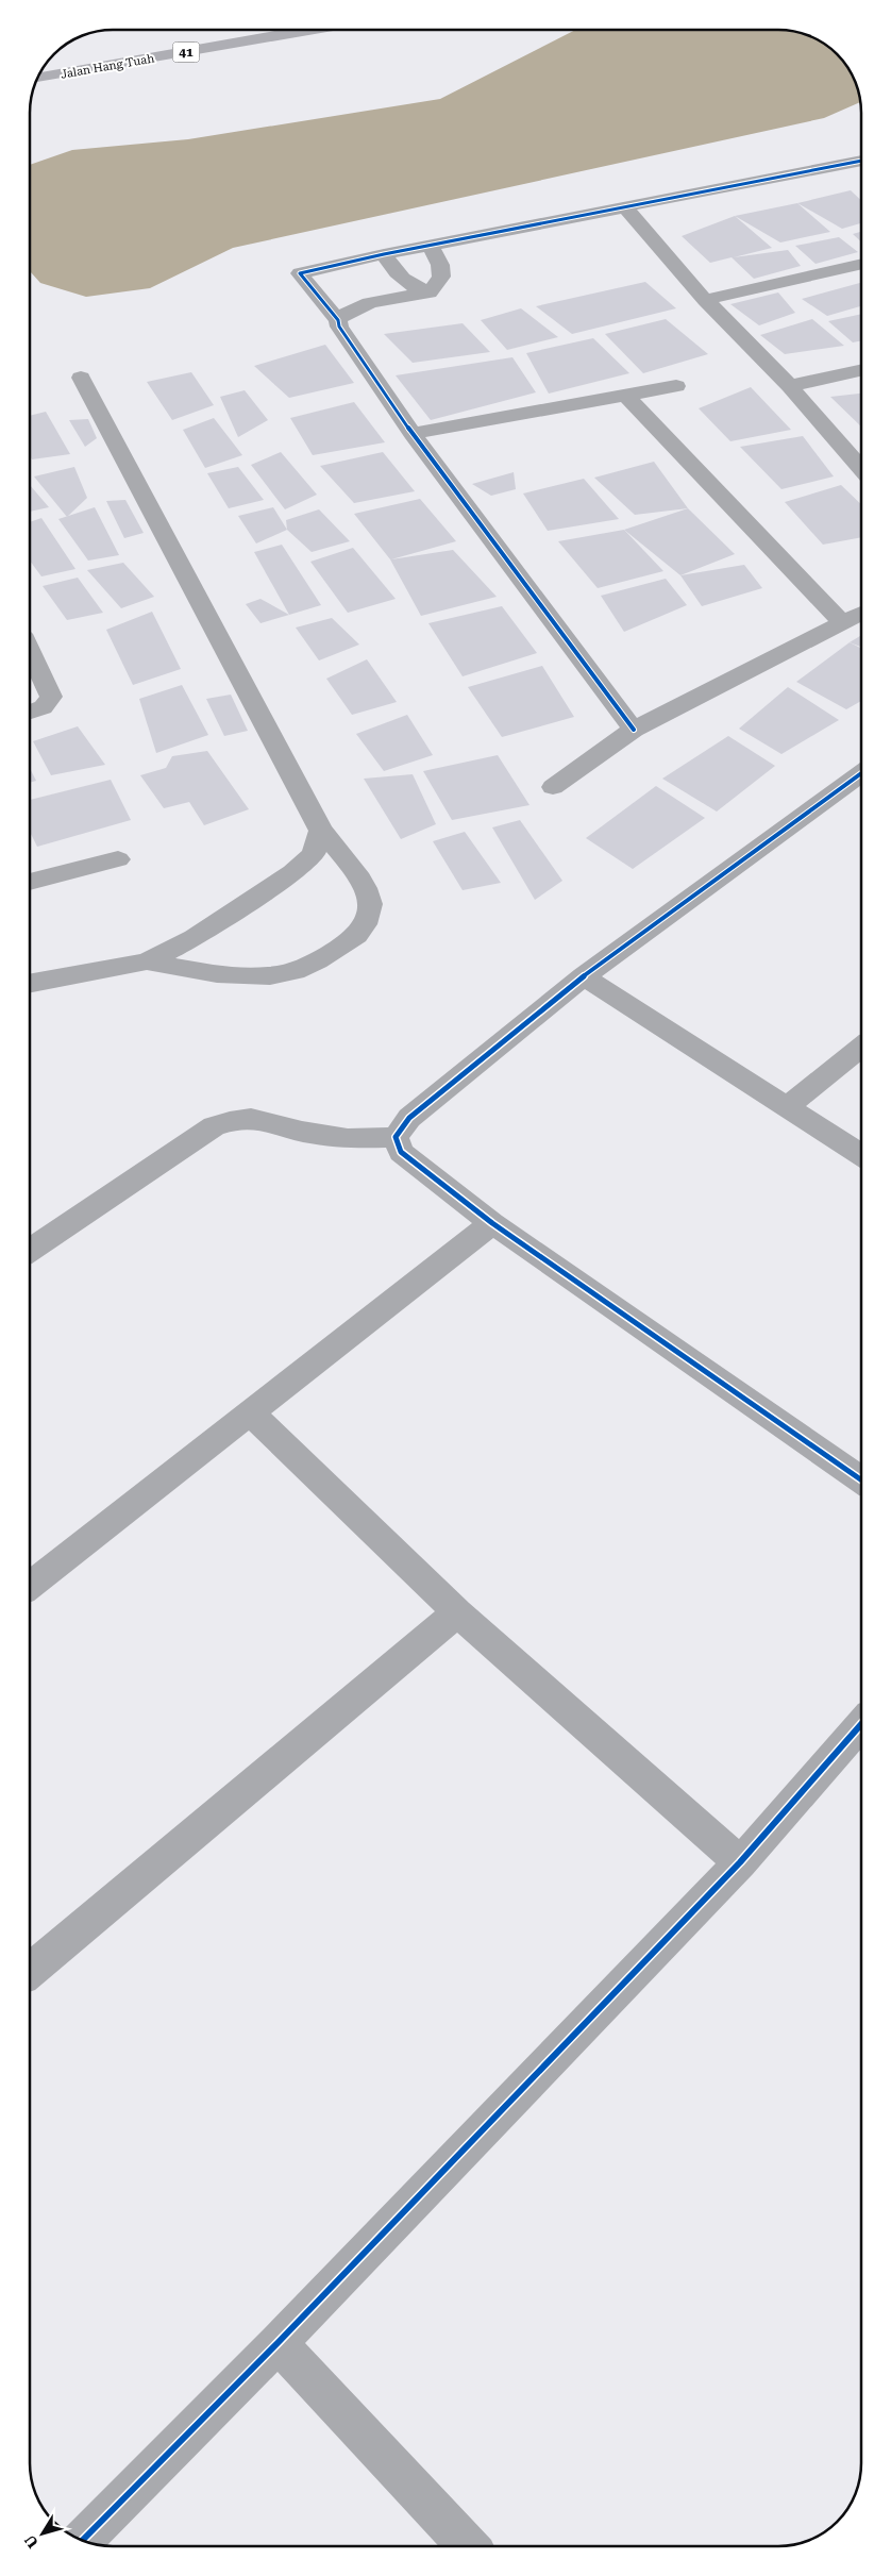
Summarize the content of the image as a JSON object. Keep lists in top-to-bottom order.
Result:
{
  "streets": {
    "highway": ["41", "Jalan Hang Tuah"]
  },
  "north": "bottom left"
}
